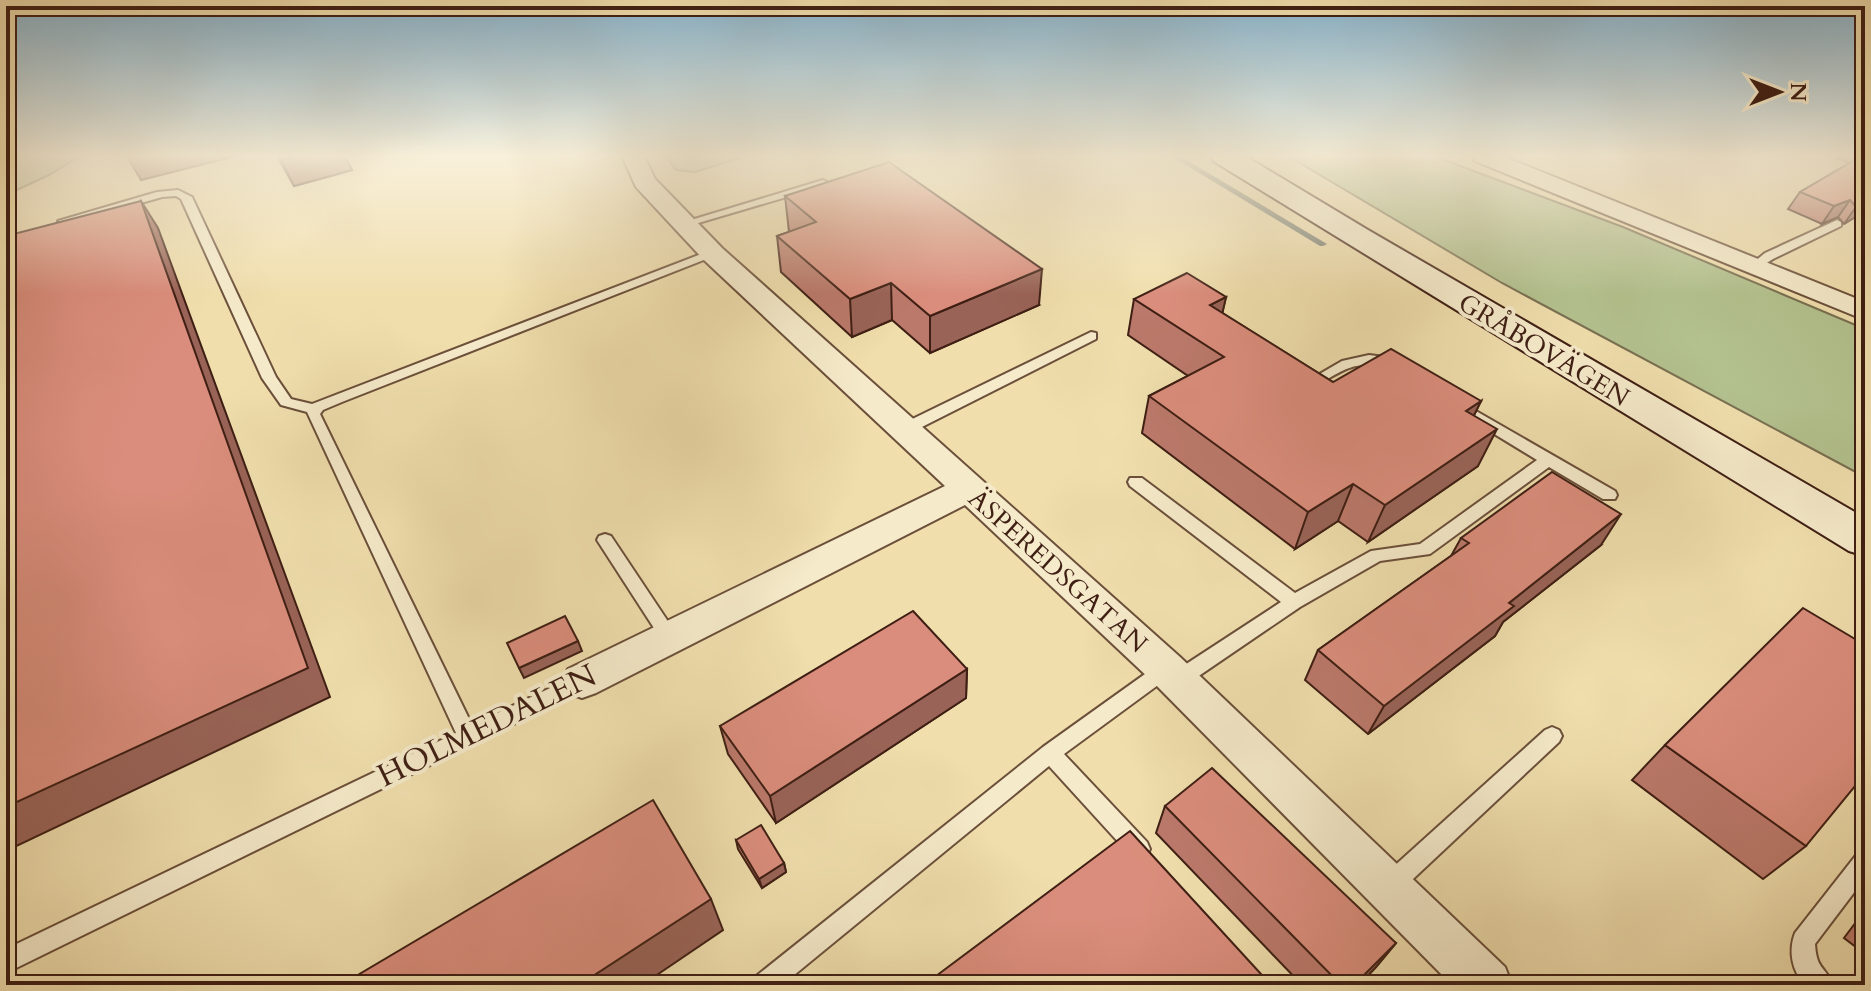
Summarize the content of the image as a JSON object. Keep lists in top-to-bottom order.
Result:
{
  "streets": {
    "main road": ["GRÅBOVÄGEN"],
    "street": ["ÄSPEREDSGATAN", "HOLMEDALEN"]
  },
  "crossings": [
    ["ÄSPEREDSGATAN", "HOLMEDALEN"]
  ],
  "north": "right"
}
